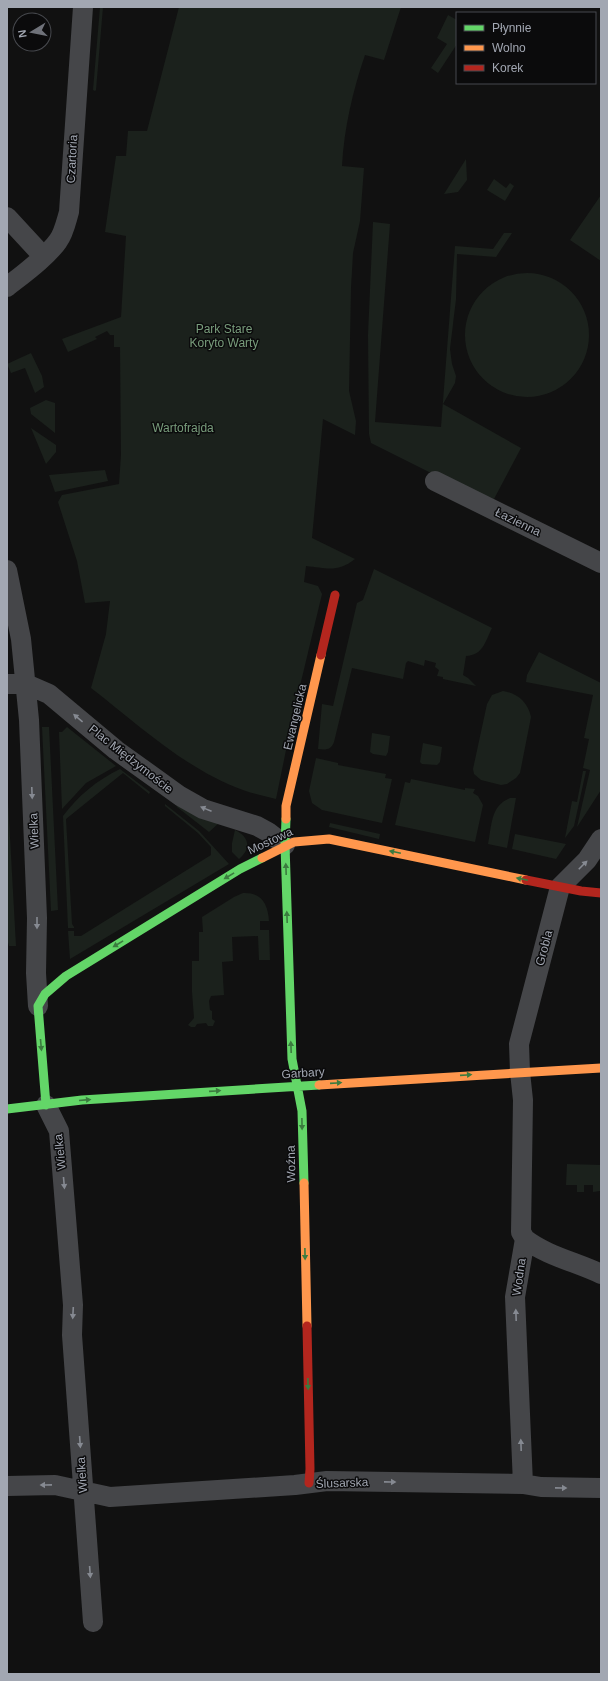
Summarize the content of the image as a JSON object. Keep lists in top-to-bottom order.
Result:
{
  "streets": {
    "street": [
      "Czartoria",
      "Łazienna",
      "Ewangelicka",
      "Plac Międzymoście",
      "Wielka",
      "Mostowa",
      "Grobla",
      "Garbary",
      "Woźna",
      "Wodna",
      "Ślusarska"
    ]
  },
  "crossings": [
    ["Ewangelicka", "Plac Międzymoście"],
    ["Ewangelicka", "Mostowa"],
    ["Ewangelicka", "Woźna"],
    ["Plac Międzymoście", "Wielka"],
    ["Plac Międzymoście", "Mostowa"],
    ["Plac Międzymoście", "Woźna"],
    ["Wielka", "Mostowa"],
    ["Wielka", "Garbary"],
    ["Wielka", "Ślusarska"],
    ["Mostowa", "Grobla"],
    ["Mostowa", "Woźna"],
    ["Grobla", "Garbary"],
    ["Grobla", "Wodna"],
    ["Garbary", "Woźna"],
    ["Garbary", "Wodna"],
    ["Woźna", "Ślusarska"],
    ["Wodna", "Ślusarska"]
  ],
  "one_way": [
    "Plac Międzymoście",
    "Wielka",
    "Mostowa",
    "Garbary",
    "Wodna"
  ],
  "parks": ["Park Stare Koryto Warty", "Wartofrajda"],
  "legend": ["Płynnie", "Wolno", "Korek"],
  "north": "left"
}
